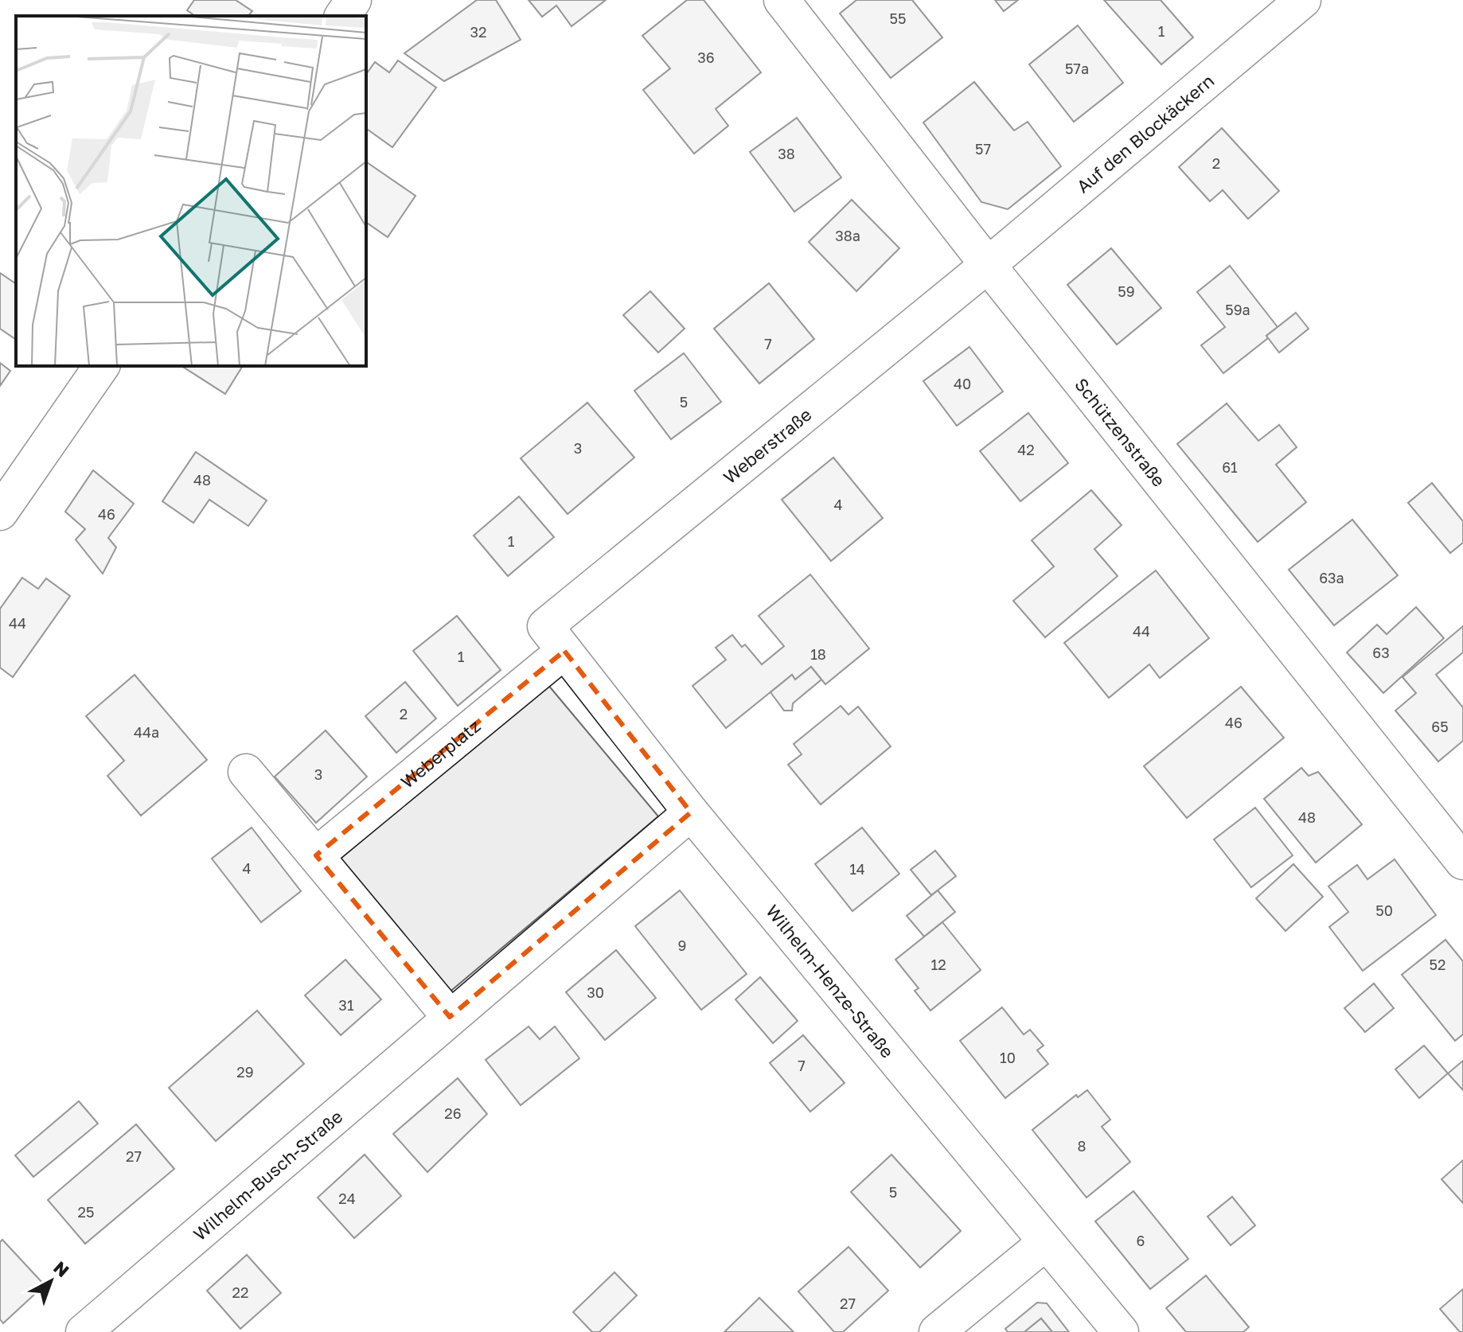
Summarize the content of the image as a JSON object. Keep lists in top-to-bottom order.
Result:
{
  "streets": {
    "street": [
      "Auf den Blockäckern",
      "Schützenstraße",
      "Weberstraße",
      "Weberplatz",
      "Wilhelm-Henze-Straße",
      "Wilhelm-Busch-Straße"
    ]
  },
  "crossings": [
    ["Auf den Blockäckern", "Schützenstraße"],
    ["Auf den Blockäckern", "Weberstraße"],
    ["Schützenstraße", "Weberstraße"],
    ["Weberstraße", "Weberplatz"],
    ["Weberstraße", "Wilhelm-Henze-Straße"],
    ["Weberplatz", "Wilhelm-Henze-Straße"],
    ["Wilhelm-Henze-Straße", "Wilhelm-Busch-Straße"]
  ],
  "house_numbers": [
    "55",
    "1",
    "32",
    "36",
    "57a",
    "57",
    "38",
    "2",
    "38a",
    "59",
    "59a",
    "7",
    "40",
    "5",
    "3",
    "42",
    "61",
    "48",
    "4",
    "46",
    "1",
    "63a",
    "44",
    "44",
    "63",
    "18",
    "1",
    "2",
    "46",
    "65",
    "44a",
    "3",
    "48",
    "4",
    "14",
    "50",
    "9",
    "12",
    "52",
    "30",
    "31",
    "10",
    "7",
    "29",
    "26",
    "8",
    "27",
    "5",
    "24",
    "25",
    "6",
    "22",
    "27"
  ],
  "north": "top right"
}
